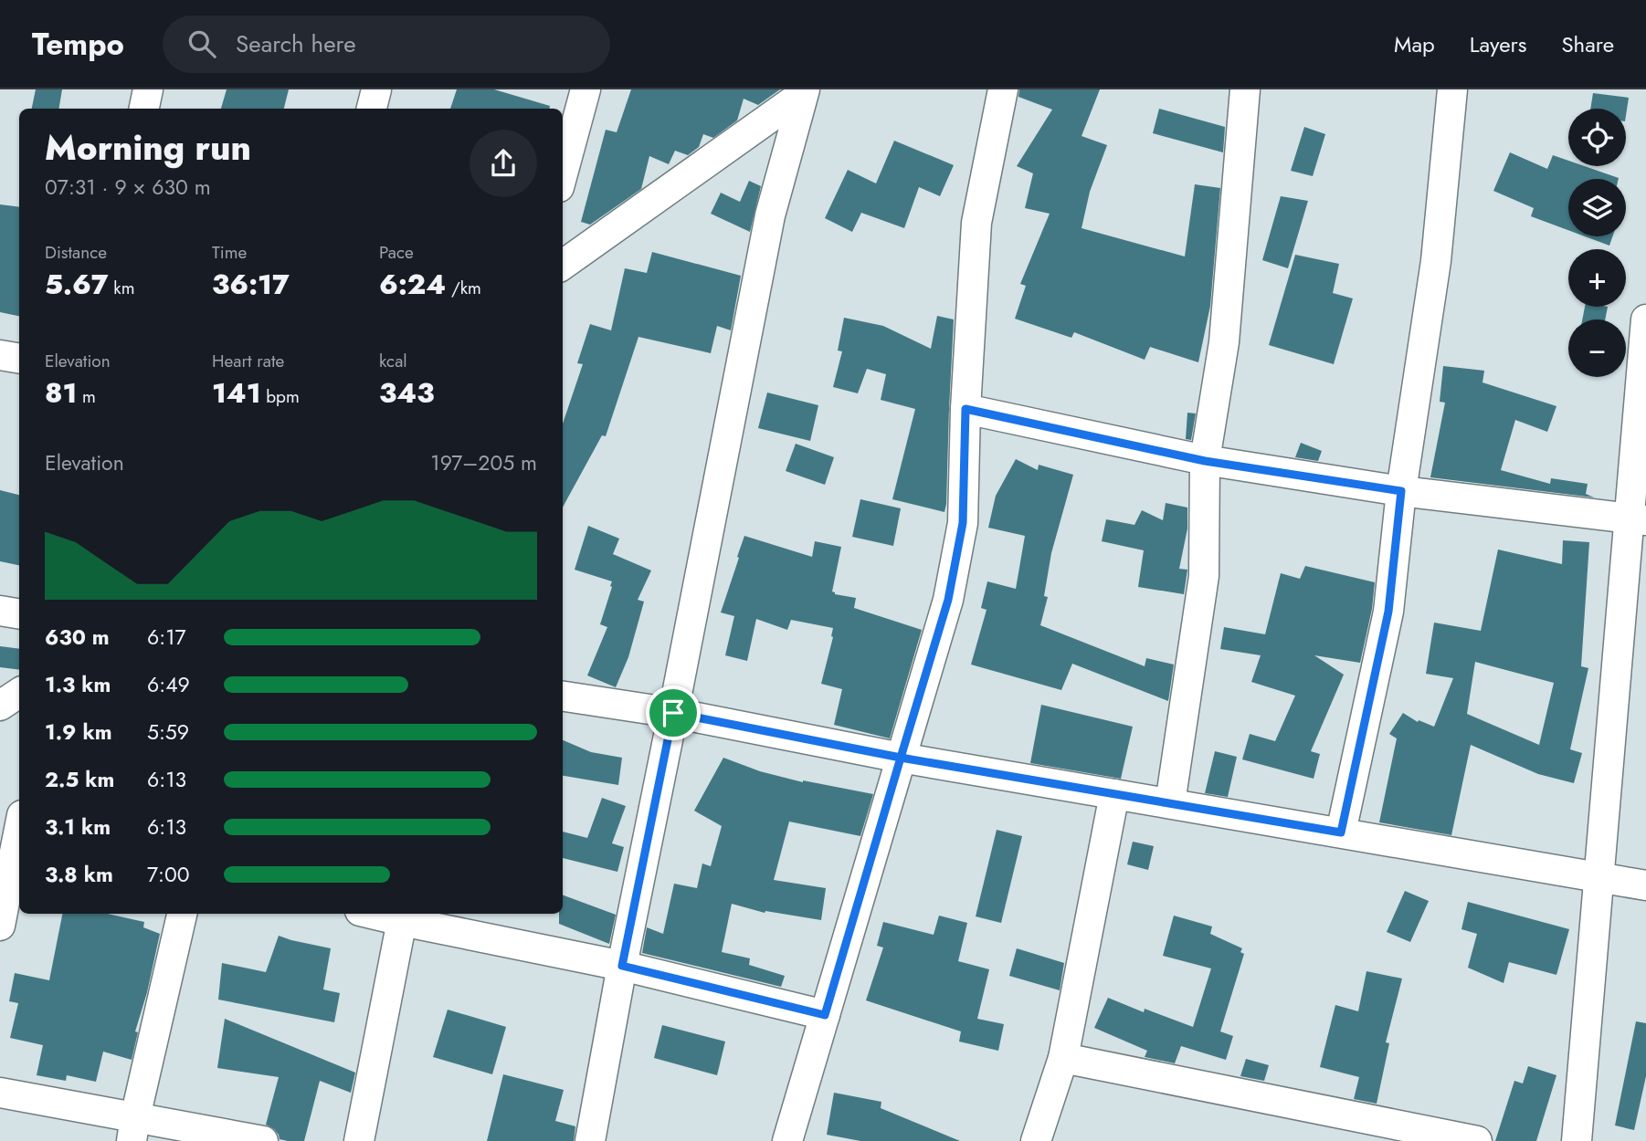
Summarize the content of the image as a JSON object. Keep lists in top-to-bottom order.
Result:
{
  "page": {
    "header": "Tempo",
    "search": "Search here",
    "nav": ["Map", "Layers", "Share"],
    "map_buttons": ["+", "−"],
    "heading": ["Morning run", "07:31 · 9 × 630 m"],
    "stats": [
      ["Distance", "5.67 km"],
      ["Time", "36:17"],
      ["Pace", "6:24 /km"],
      ["Elevation", "81 m"],
      ["Heart rate", "141 bpm"],
      ["kcal", "343"]
    ],
    "chart": ["Elevation", "197–205 m"],
    "list": [
      {
        "name": "630 m",
        "note": "6:17"
      },
      {
        "name": "1.3 km",
        "note": "6:49"
      },
      {
        "name": "1.9 km",
        "note": "5:59"
      },
      {
        "name": "2.5 km",
        "note": "6:13"
      },
      {
        "name": "3.1 km",
        "note": "6:13"
      },
      {
        "name": "3.8 km",
        "note": "7:00"
      }
    ]
  }
}
